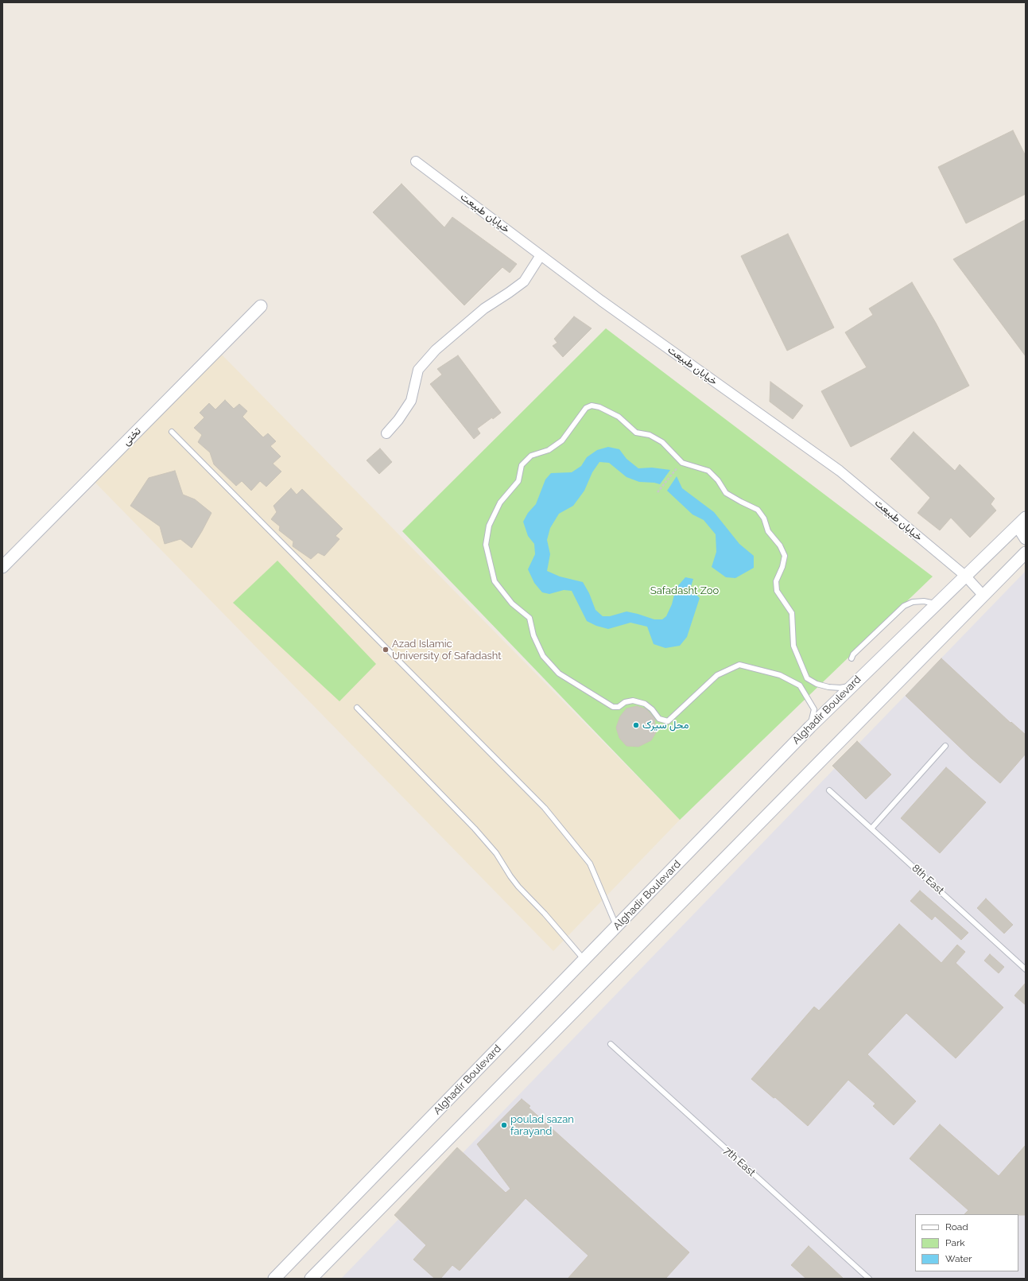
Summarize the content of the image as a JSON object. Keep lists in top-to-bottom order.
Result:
{
  "streets": {
    "street": ["خیابان طبیعت", "تختی", "Alghadir Boulevard"],
    "lane": ["8th East", "7th East"]
  },
  "crossings": [
    ["خیابان طبیعت", "Alghadir Boulevard"]
  ],
  "parks": ["Safadasht Zoo"],
  "places": ["Azad Islamic University of Safadasht", "محل سیرک", "poulad sazan farayand"],
  "legend": ["Road", "Park", "Water"]
}
